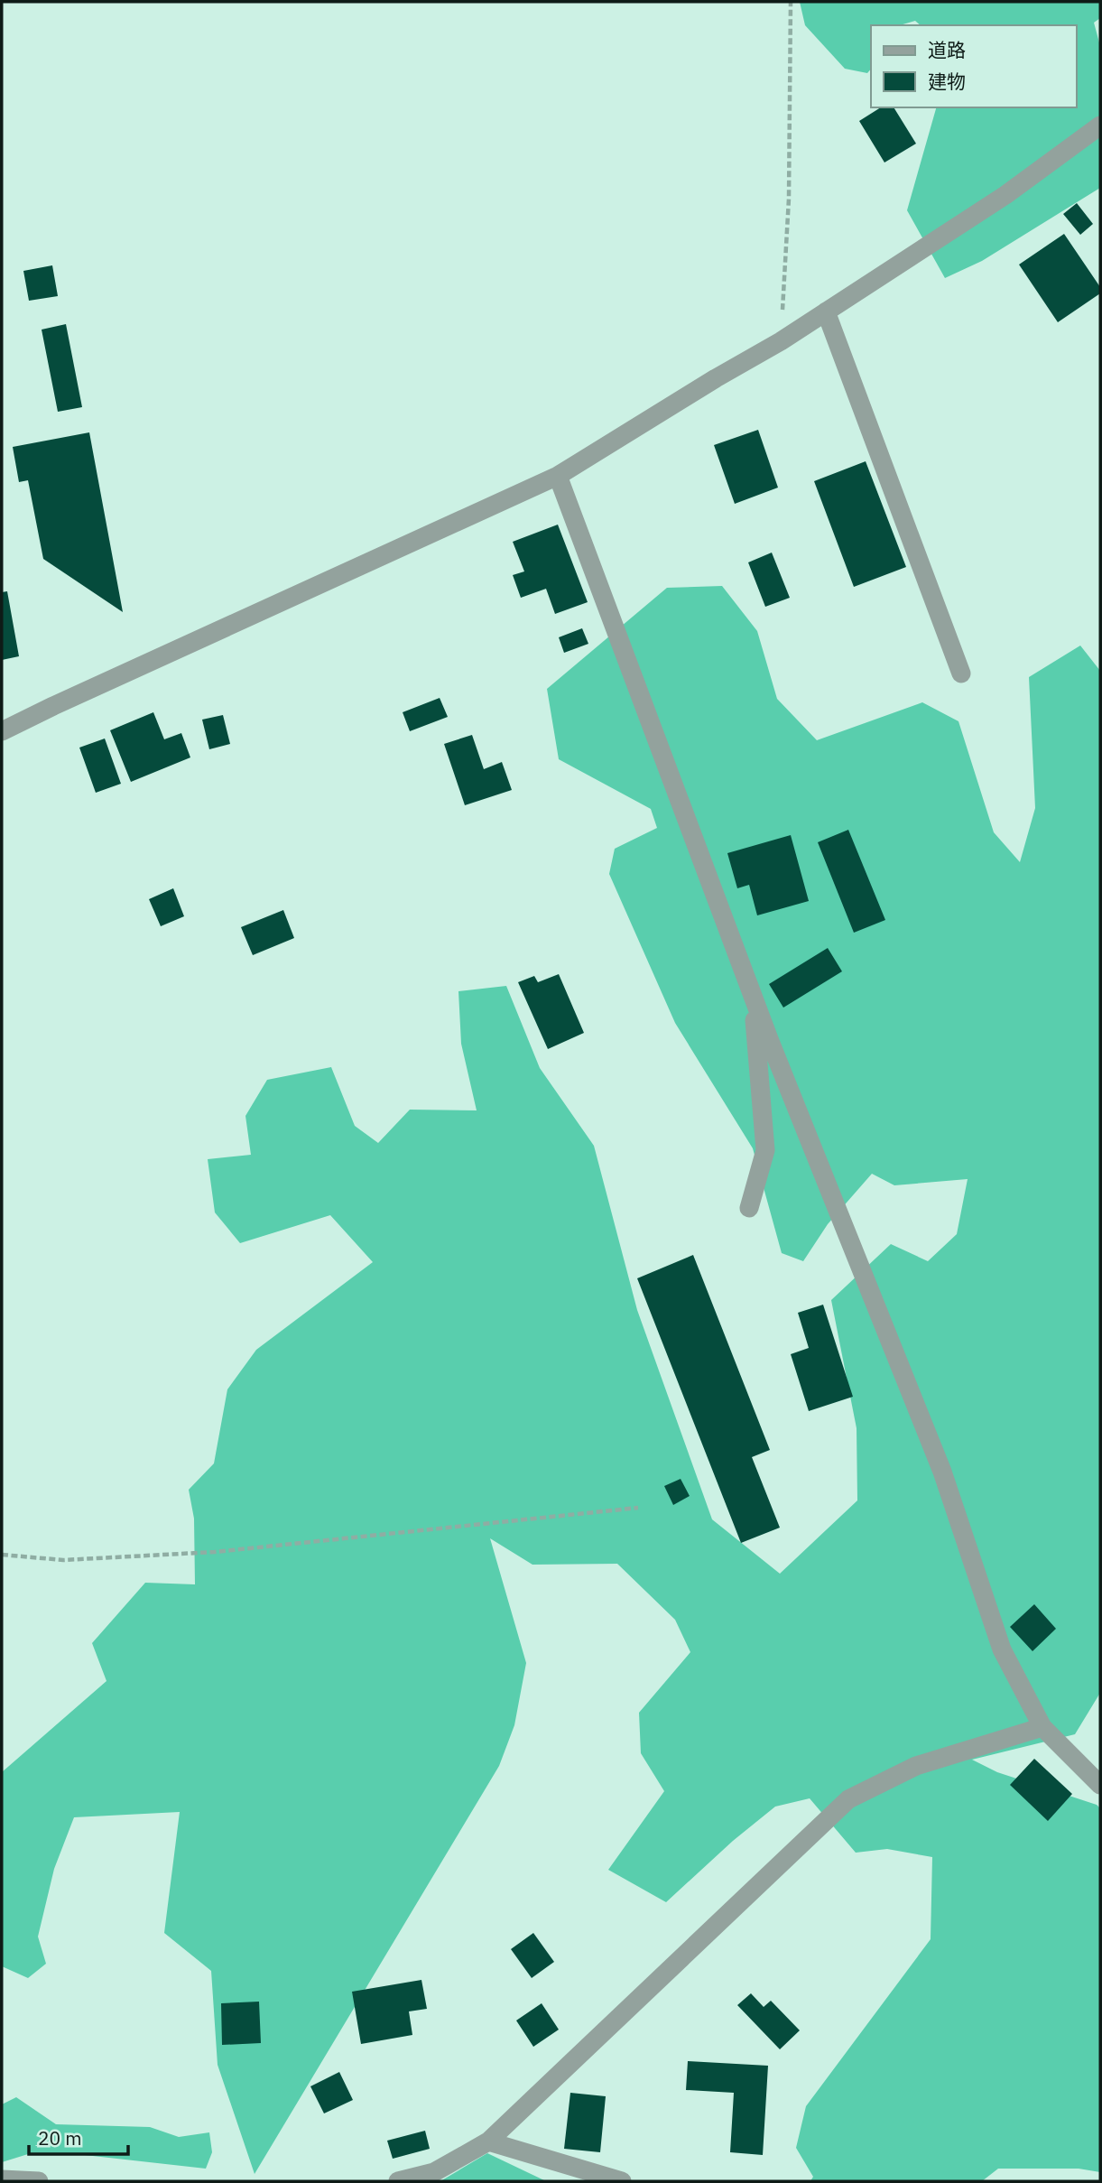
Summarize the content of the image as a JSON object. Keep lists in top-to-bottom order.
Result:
{
  "legend": ["道路", "建物"],
  "scale_bar": "20 m"
}
